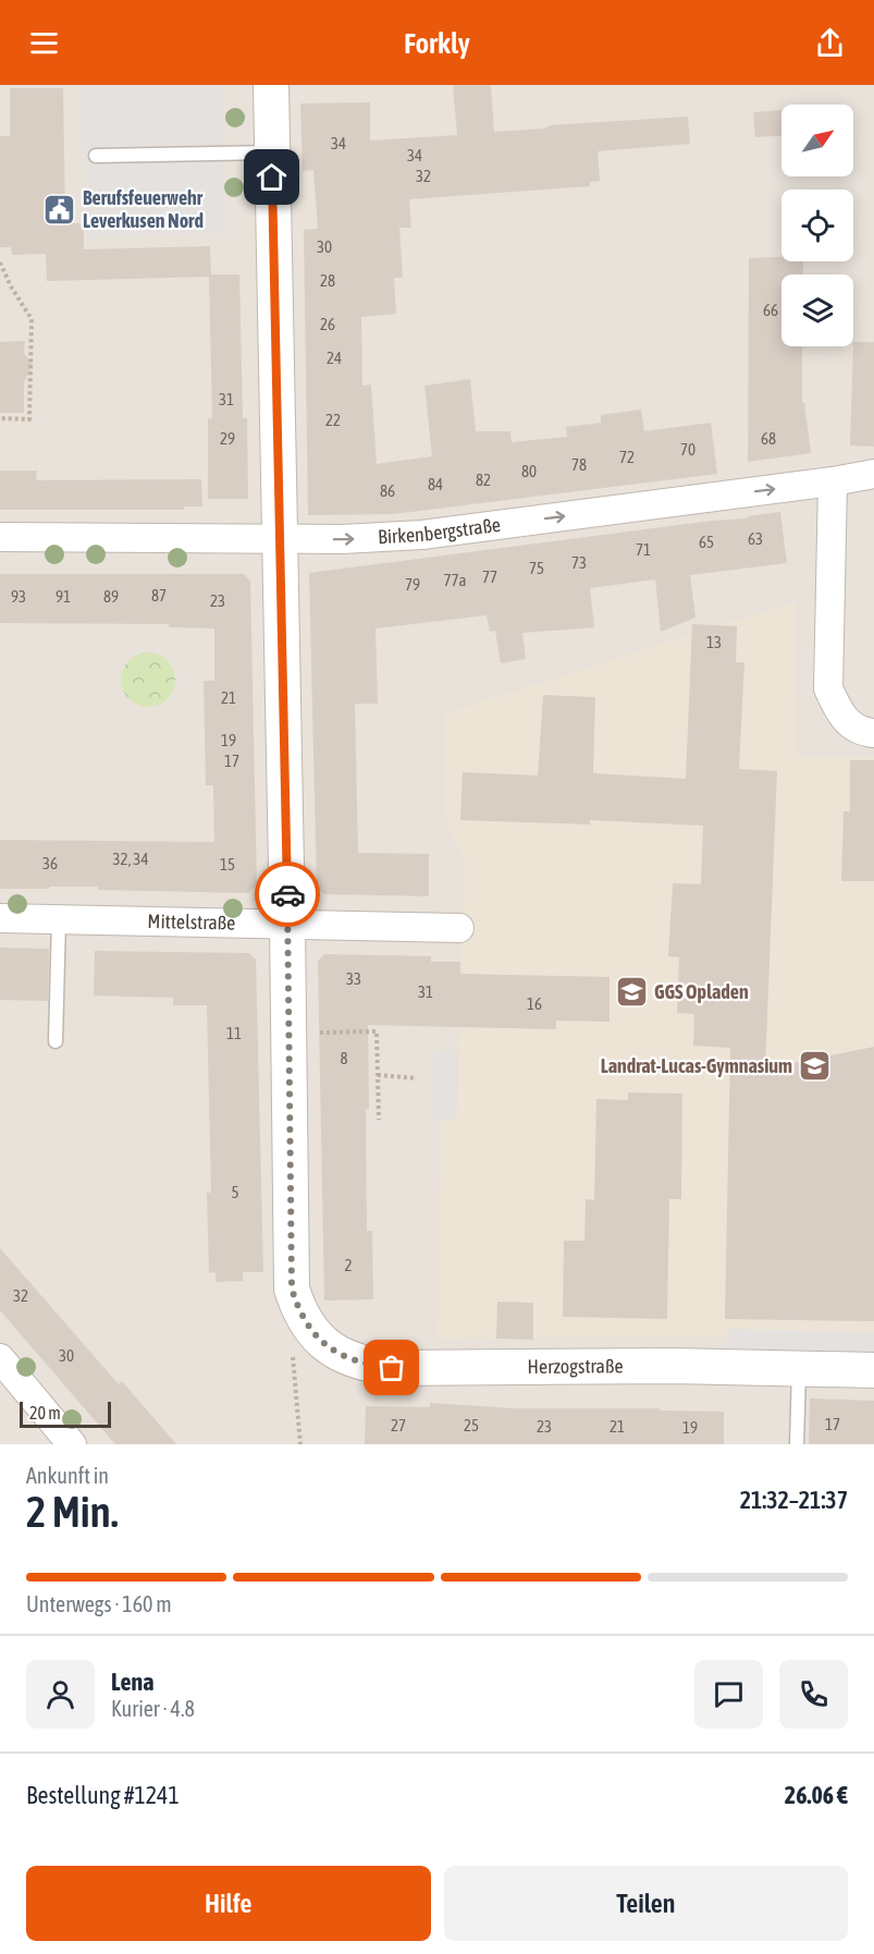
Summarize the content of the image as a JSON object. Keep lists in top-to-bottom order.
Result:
{
  "streets": {
    "street": ["Birkenbergstraße", "Mittelstraße", "Herzogstraße"]
  },
  "one_way": ["Birkenbergstraße"],
  "places": {
    "public building": ["Berufsfeuerwehr Leverkusen Nord"],
    "school or university": ["GGS Opladen", "Landrat-Lucas-Gymnasium"]
  },
  "house_numbers": [
    "34",
    "34",
    "32",
    "30",
    "28",
    "66",
    "26",
    "24",
    "31",
    "22",
    "29",
    "68",
    "70",
    "72",
    "78",
    "80",
    "82",
    "84",
    "86",
    "63",
    "65",
    "71",
    "73",
    "75",
    "77",
    "77a",
    "79",
    "87",
    "93",
    "91",
    "89",
    "23",
    "13",
    "21",
    "19",
    "17",
    "32, 34",
    "36",
    "15",
    "33",
    "31",
    "16",
    "11",
    "8",
    "5",
    "2",
    "32",
    "30",
    "17",
    "27",
    "25",
    "23",
    "21",
    "19"
  ],
  "scale_bar": "20 m",
  "north": "top right",
  "page": {
    "header": "Forkly",
    "scale": "20 m",
    "heading": ["2 Min.", "Ankunft in", "21:32–21:37"],
    "panel": [
      "Lena",
      "Kurier · 4.8",
      "Bestellung #1241",
      "26.06 €"
    ],
    "bar": "Unterwegs · 160 m",
    "buttons": ["Hilfe", "Teilen"]
  }
}
